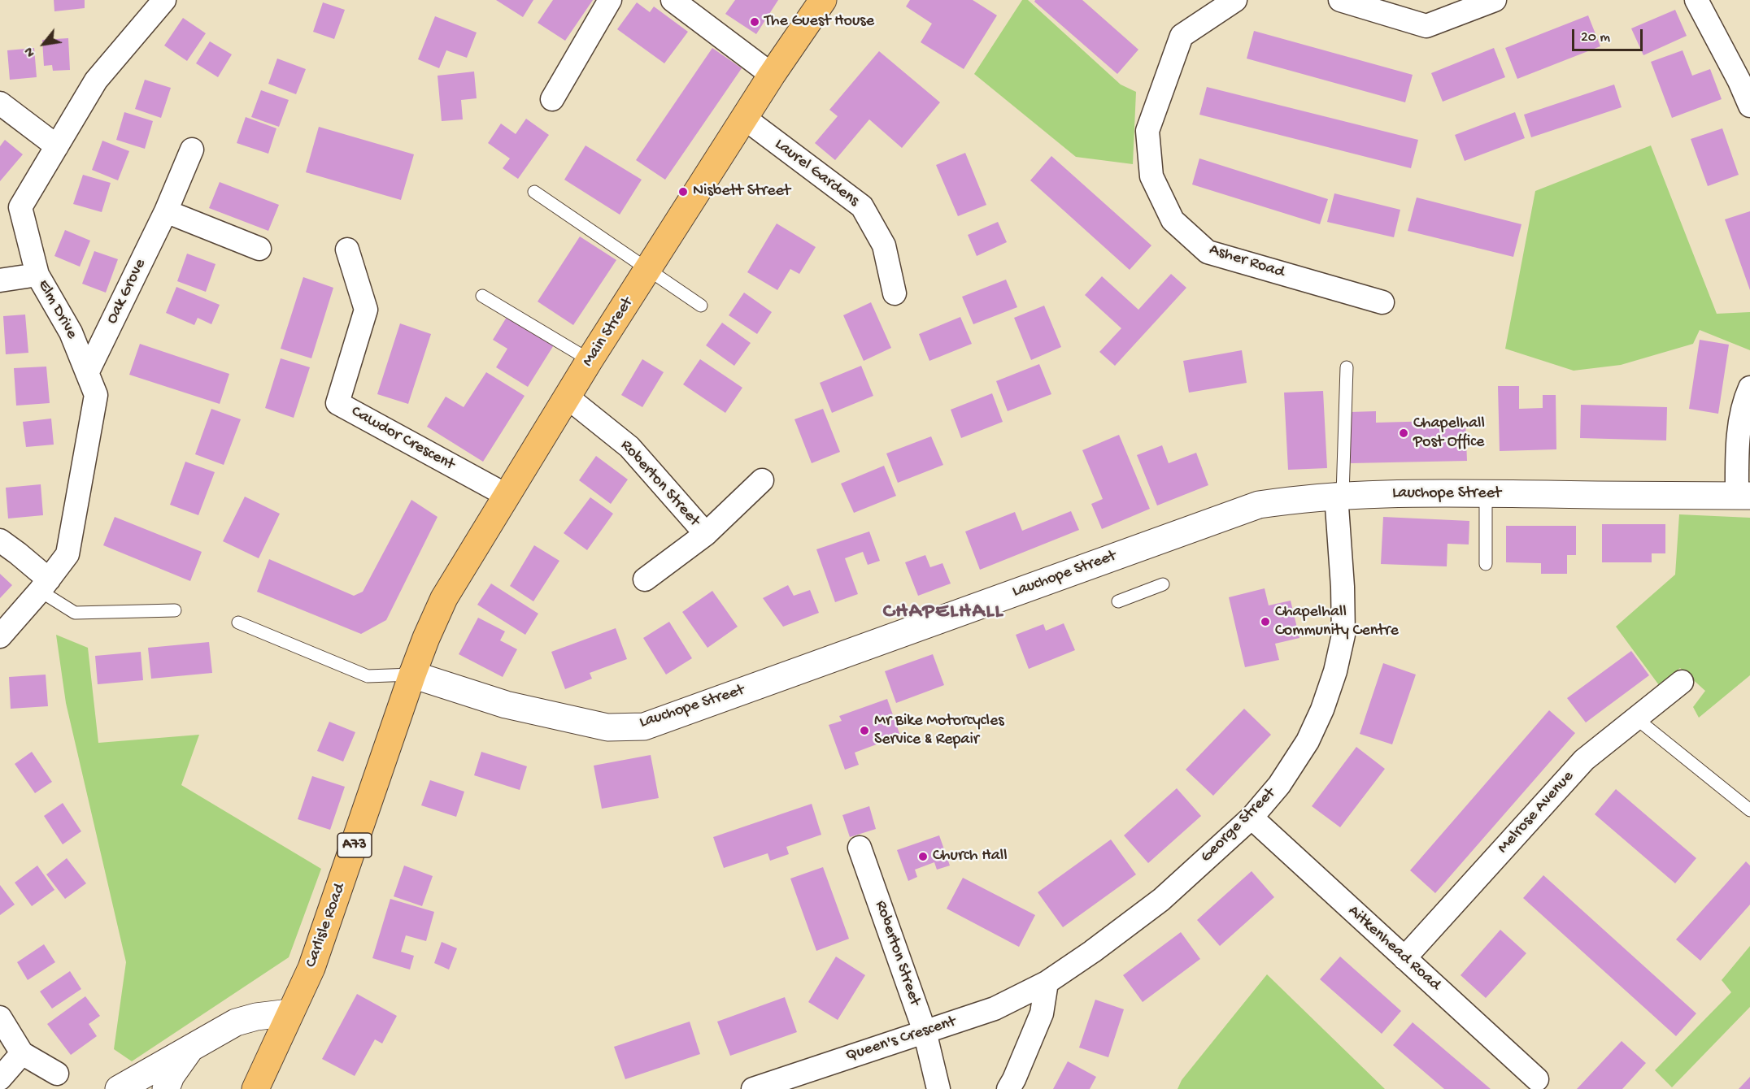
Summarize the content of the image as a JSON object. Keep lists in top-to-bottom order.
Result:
{
  "streets": {
    "main road": ["Main Street", "A73", "Carlisle Road"],
    "street": [
      "Laurel Gardens",
      "Asher Road",
      "Oak Grove",
      "Elm Drive",
      "Cawdor Crescent",
      "Roberton Street",
      "Lauchope Street",
      "Melrose Avenue",
      "George Street",
      "Aitkenhead Road",
      "Queen's Crescent"
    ]
  },
  "crossings": [
    ["Laurel Gardens", "Main Street"],
    ["Oak Grove", "Elm Drive"],
    ["Main Street", "Cawdor Crescent"],
    ["Main Street", "Roberton Street"],
    ["Main Street", "Lauchope Street"],
    ["Main Street", "Carlisle Road"],
    ["Roberton Street", "Queen's Crescent"],
    ["Lauchope Street", "George Street"],
    ["Lauchope Street", "Carlisle Road"],
    ["Melrose Avenue", "Aitkenhead Road"],
    ["George Street", "Aitkenhead Road"],
    ["George Street", "Queen's Crescent"]
  ],
  "districts": ["CHAPELHALL"],
  "places": [
    "The Guest House",
    "Nisbett Street",
    "Chapelhall Post Office",
    "Chapelhall Community Centre",
    "Mr Bike Motorcycles Service & Repair",
    "Church Hall"
  ],
  "scale_bar": "20 m",
  "north": "bottom left"
}
